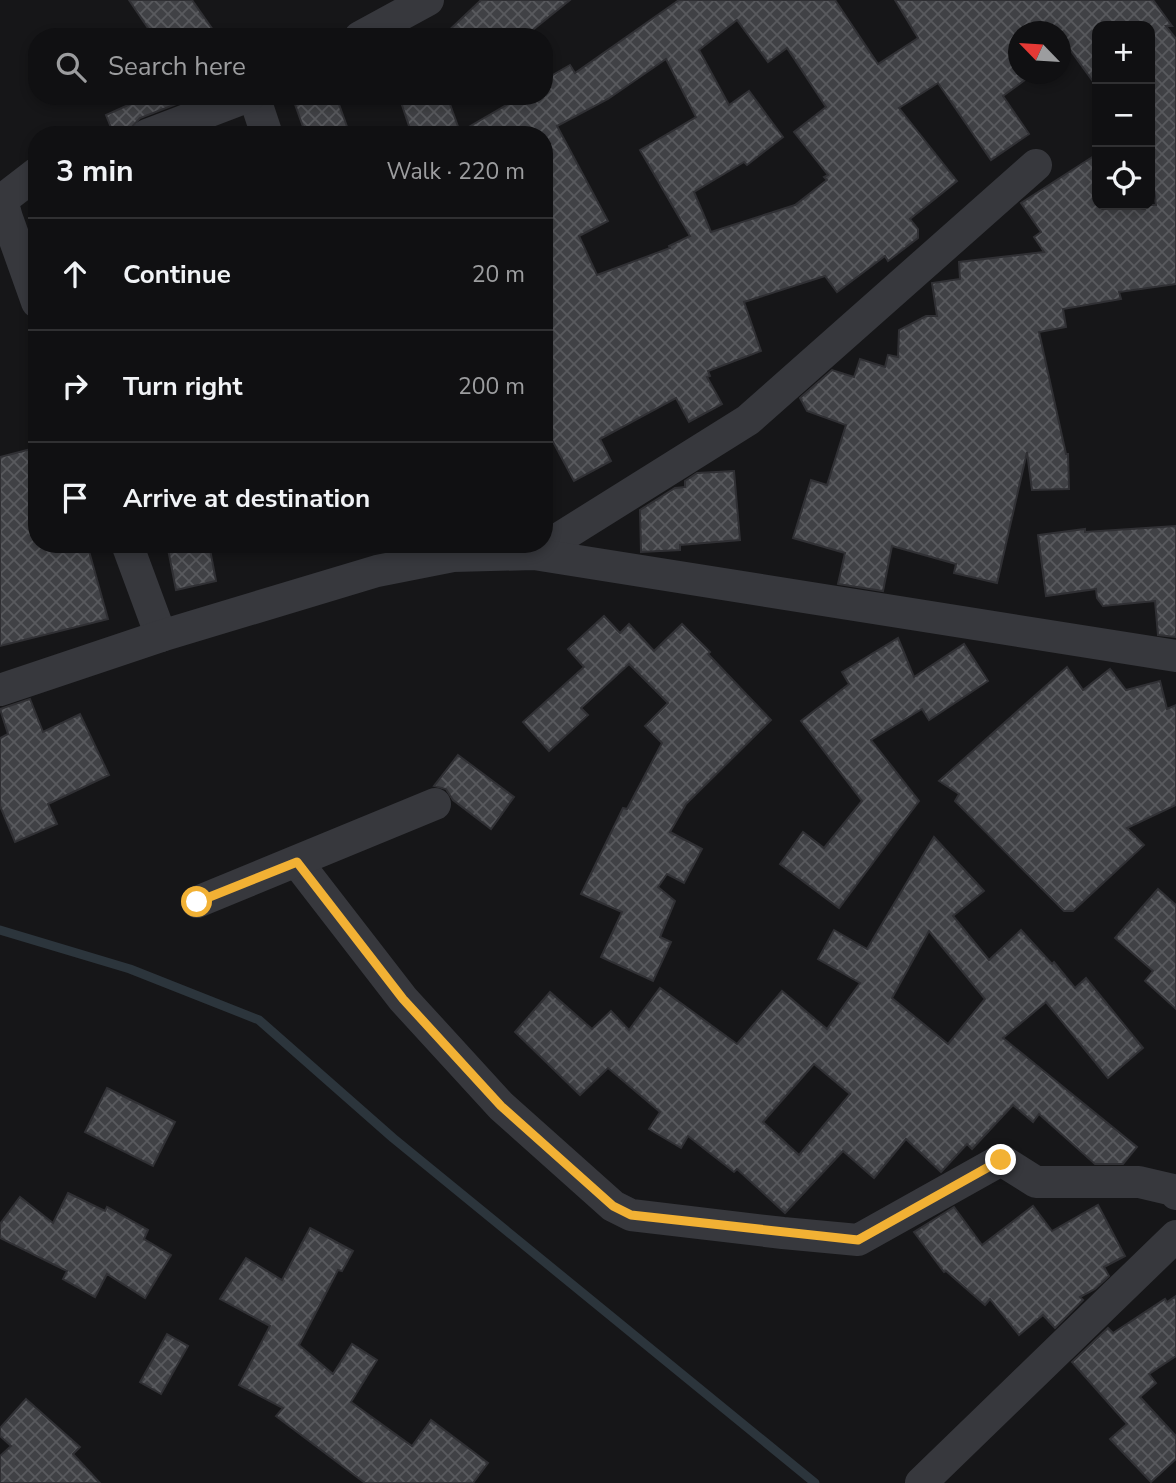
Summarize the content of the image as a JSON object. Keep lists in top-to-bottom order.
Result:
{
  "north": "top left",
  "page": {
    "map_buttons": ["+", "−"],
    "search": "Search here",
    "heading": ["3 min", "Walk · 220 m"],
    "list": [
      ["Continue", "20 m"],
      ["Turn right", "200 m"],
      "Arrive at destination"
    ]
  }
}
